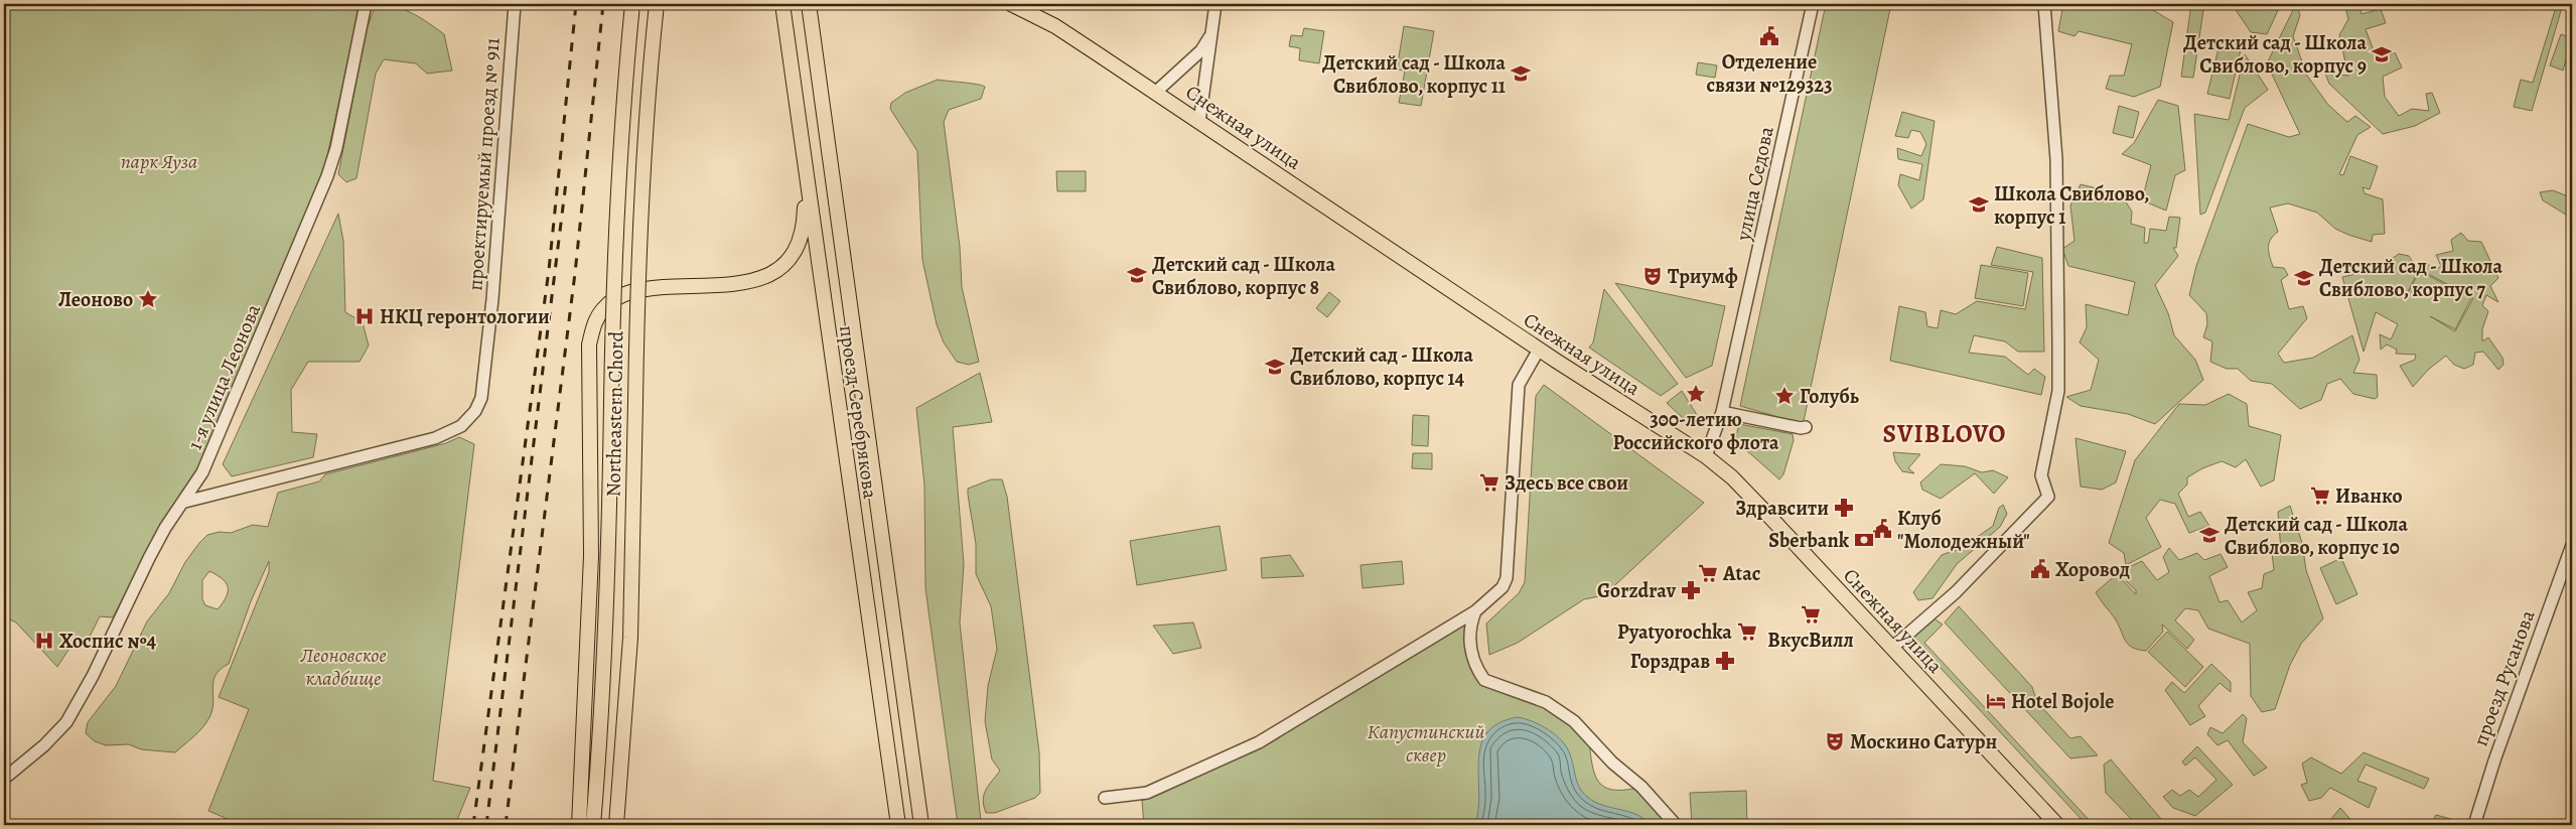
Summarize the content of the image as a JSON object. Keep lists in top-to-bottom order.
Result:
{
  "streets": {
    "main road": ["Снежная улица", "проезд Серебрякова", "Northeastern Chord"],
    "street": [
      "проектируемый проезд № 911",
      "улица Седова",
      "1-я улица Леонова",
      "проезд Русанова"
    ]
  },
  "crossings": [
    ["Снежная улица", "улица Седова"],
    ["проектируемый проезд № 911", "1-я улица Леонова"]
  ],
  "districts": ["SVIBLOVO"],
  "parks": ["парк Яуза", "Леоновское кладбище", "Капустинский сквер"],
  "places": {
    "public building": ["Отделение связи №129323", "Клуб \"Молодежный\"", "Хоровод"],
    "school or university": [
      "Детский сад - Школа Свиблово, корпус 9",
      "Детский сад - Школа Свиблово, корпус 11",
      "Школа Свиблово, корпус 1",
      "Детский сад - Школа Свиблово, корпус 8",
      "Детский сад - Школа Свиблово, корпус 7",
      "Детский сад - Школа Свиблово, корпус 14",
      "Детский сад - Школа Свиблово, корпус 10"
    ],
    "theatre": ["Триумф", "Москино Сатурн"],
    "place": ["Леоново", "300-летию Российского флота", "Голубь"],
    "hospital": ["НКЦ геронтологии", "Хоспис №4"],
    "supermarket": [
      "Здесь все свои",
      "Иванко",
      "Atac",
      "ВкусВилл",
      "Pyatyorochka"
    ],
    "pharmacy": ["Здравсити", "Gorzdrav", "Горздрав"],
    "bank": ["Sberbank"],
    "hotel": ["Hotel Bojole"]
  }
}
